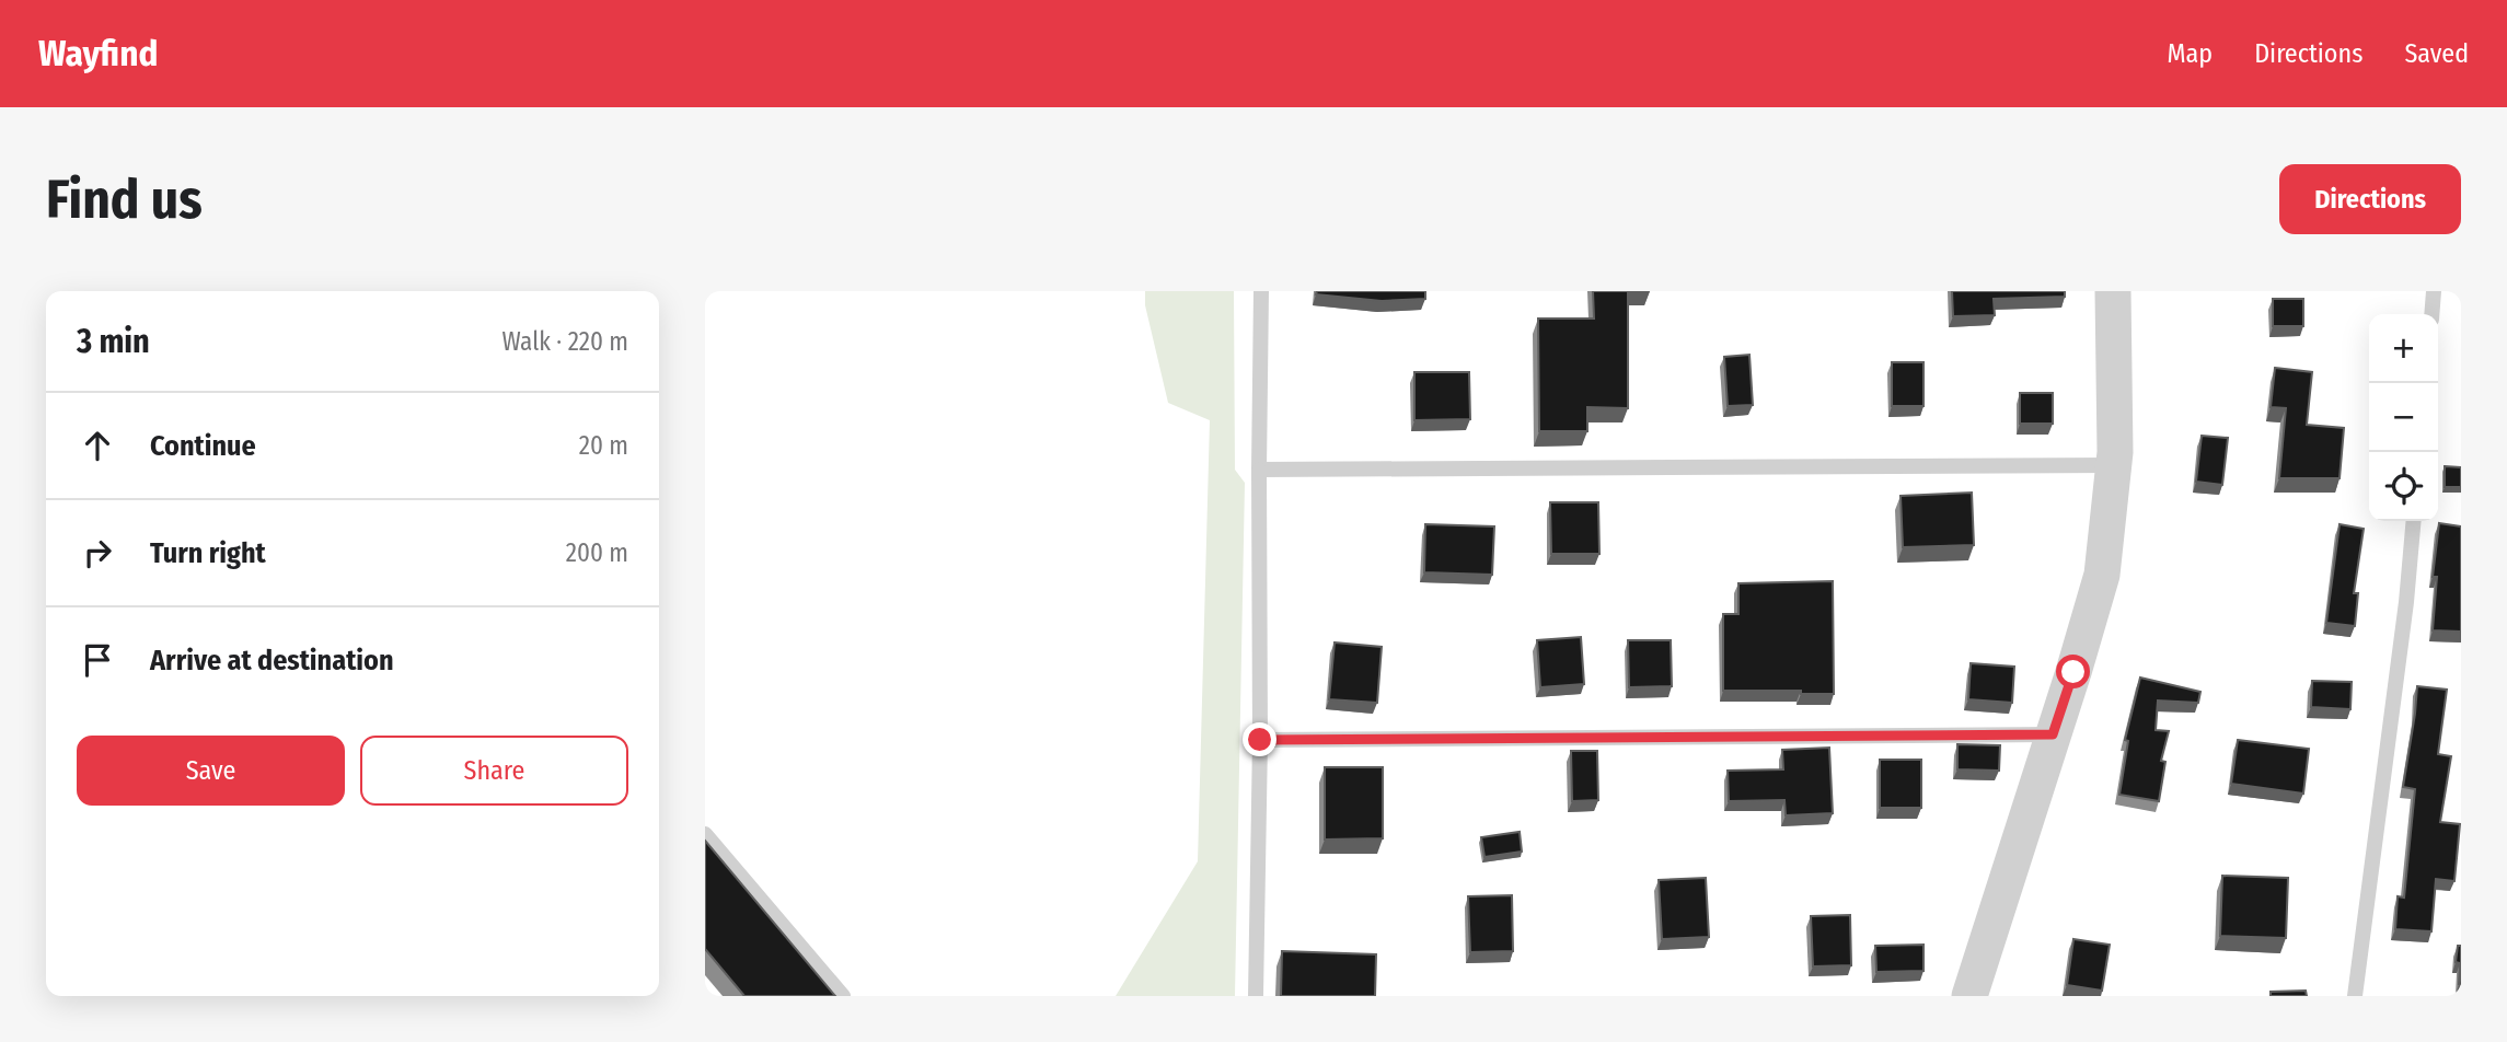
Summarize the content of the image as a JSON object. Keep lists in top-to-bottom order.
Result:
{
  "page": {
    "header": "Wayfind",
    "nav": ["Map", "Directions", "Saved"],
    "buttons": [
      "Directions",
      ["Save", "Share"]
    ],
    "title": "Find us",
    "heading": ["3 min", "Walk · 220 m"],
    "map_buttons": ["+", "−"],
    "list": [
      ["Continue", "20 m"],
      ["Turn right", "200 m"],
      "Arrive at destination"
    ]
  }
}
